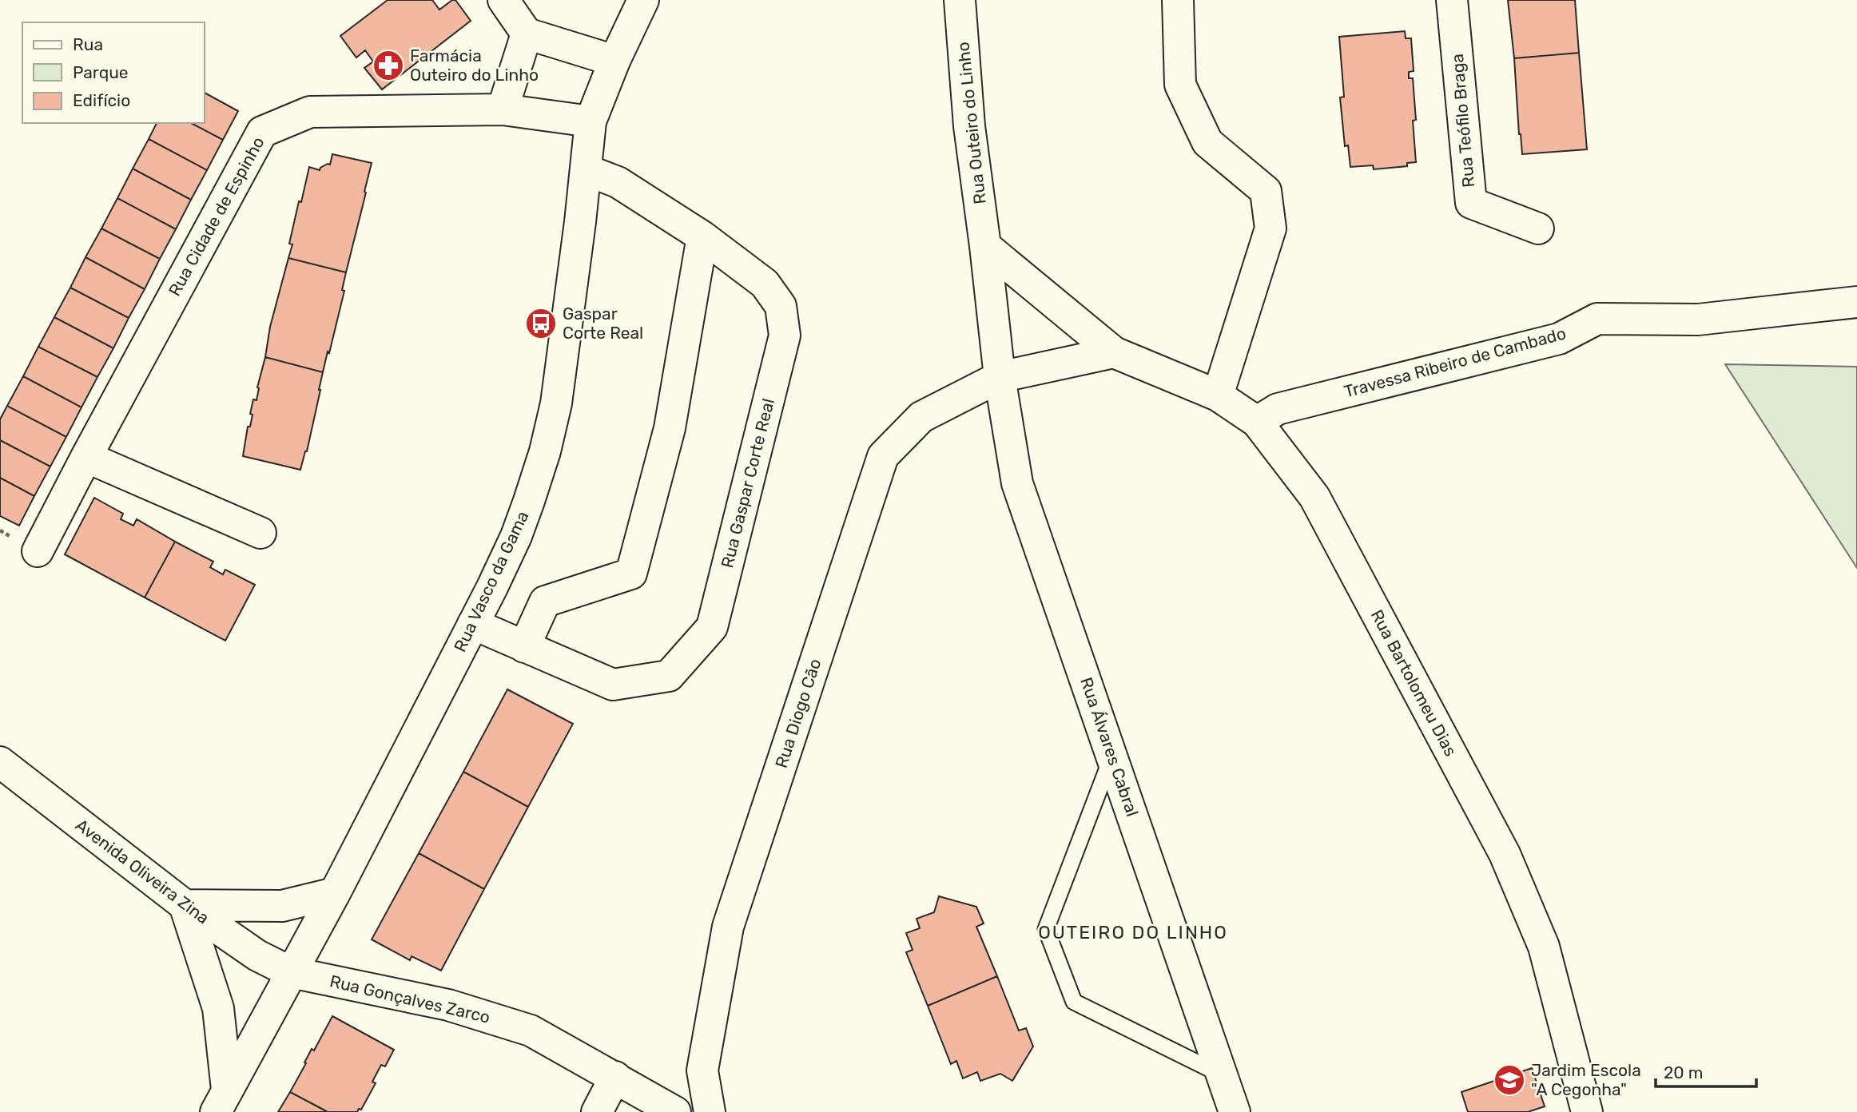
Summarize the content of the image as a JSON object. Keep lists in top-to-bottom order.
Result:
{
  "streets": {
    "street": [
      "Rua Teófilo Braga",
      "Rua Outeiro do Linho",
      "Rua Cidade de Espinho",
      "Travessa Ribeiro de Cambado",
      "Rua Gaspar Corte Real",
      "Rua Vasco da Gama",
      "Rua Bartolomeu Dias",
      "Rua Diogo Cão",
      "Rua Álvares Cabral",
      "Avenida Oliveira Zina",
      "Rua Gonçalves Zarco"
    ]
  },
  "crossings": [
    ["Rua Outeiro do Linho", "Rua Bartolomeu Dias"],
    ["Rua Outeiro do Linho", "Rua Diogo Cão"],
    ["Rua Outeiro do Linho", "Rua Álvares Cabral"],
    ["Rua Cidade de Espinho", "Rua Vasco da Gama"],
    ["Travessa Ribeiro de Cambado", "Rua Bartolomeu Dias"],
    ["Rua Gaspar Corte Real", "Rua Vasco da Gama"],
    ["Rua Vasco da Gama", "Avenida Oliveira Zina"],
    ["Rua Vasco da Gama", "Rua Gonçalves Zarco"],
    ["Rua Bartolomeu Dias", "Rua Diogo Cão"],
    ["Rua Diogo Cão", "Rua Álvares Cabral"],
    ["Avenida Oliveira Zina", "Rua Gonçalves Zarco"]
  ],
  "districts": ["OUTEIRO DO LINHO"],
  "places": {
    "pharmacy": ["Farmácia Outeiro do Linho"],
    "bus stop": ["Gaspar Corte Real"],
    "school or university": ["Jardim Escola \"A Cegonha\""]
  },
  "legend": ["Rua", "Parque", "Edifício"],
  "scale_bar": "20 m"
}
